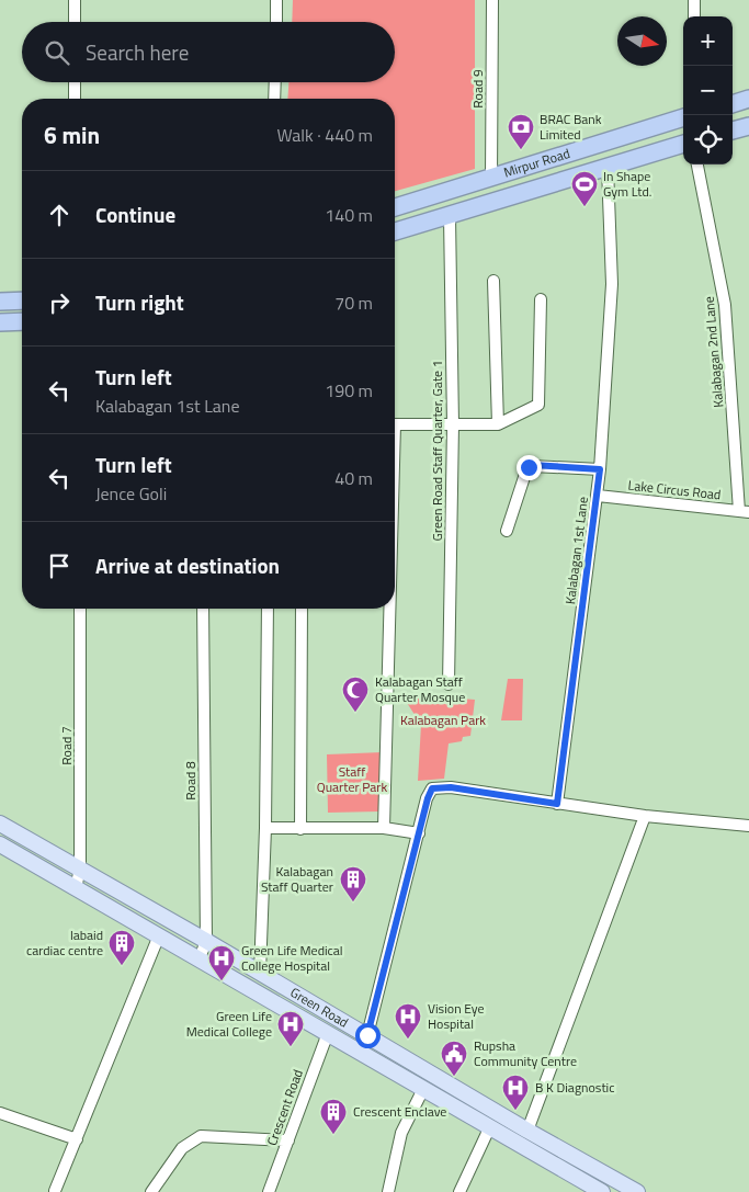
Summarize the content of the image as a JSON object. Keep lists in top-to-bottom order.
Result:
{
  "streets": {
    "highway": ["Mirpur Road"],
    "main road": ["Green Road"],
    "street": [
      "Road 9",
      "Kalabagan 2nd Lane",
      "Green Road Staff Quarter, Gate 1",
      "Lake Circus Road",
      "Kalabagan 1st Lane",
      "Road 7",
      "Road 8",
      "Crescent Road"
    ]
  },
  "crossings": [
    ["Road 9", "Mirpur Road"],
    ["Mirpur Road", "Green Road Staff Quarter, Gate 1"],
    ["Mirpur Road", "Kalabagan 1st Lane"],
    ["Kalabagan 2nd Lane", "Lake Circus Road"],
    ["Lake Circus Road", "Kalabagan 1st Lane"],
    ["Road 7", "Green Road"],
    ["Road 8", "Green Road"],
    ["Green Road", "Crescent Road"]
  ],
  "parks": ["Kalabagan Park", "Staff Quarter Park"],
  "places": {
    "bank": ["BRAC Bank Limited"],
    "sports": ["In Shape Gym Ltd."],
    "mosque": ["Kalabagan Staff Quarter Mosque"],
    "building": ["Kalabagan Staff Quarter", "labaid cardiac centre", "Crescent Enclave"],
    "hospital": [
      "Green Life Medical College Hospital",
      "Vision Eye Hospital",
      "Green Life Medical College",
      "B K Diagnostic"
    ],
    "public building": ["Rupsha Community Centre"]
  },
  "north": "right",
  "page": {
    "map_buttons": ["+", "−"],
    "search": "Search here",
    "heading": ["6 min", "Walk · 440 m"],
    "list": [
      ["Continue", "140 m"],
      ["Turn right", "70 m"],
      ["Turn left", "Kalabagan 1st Lane", "190 m"],
      ["Turn left", "Jence Goli", "40 m"],
      "Arrive at destination"
    ]
  }
}
